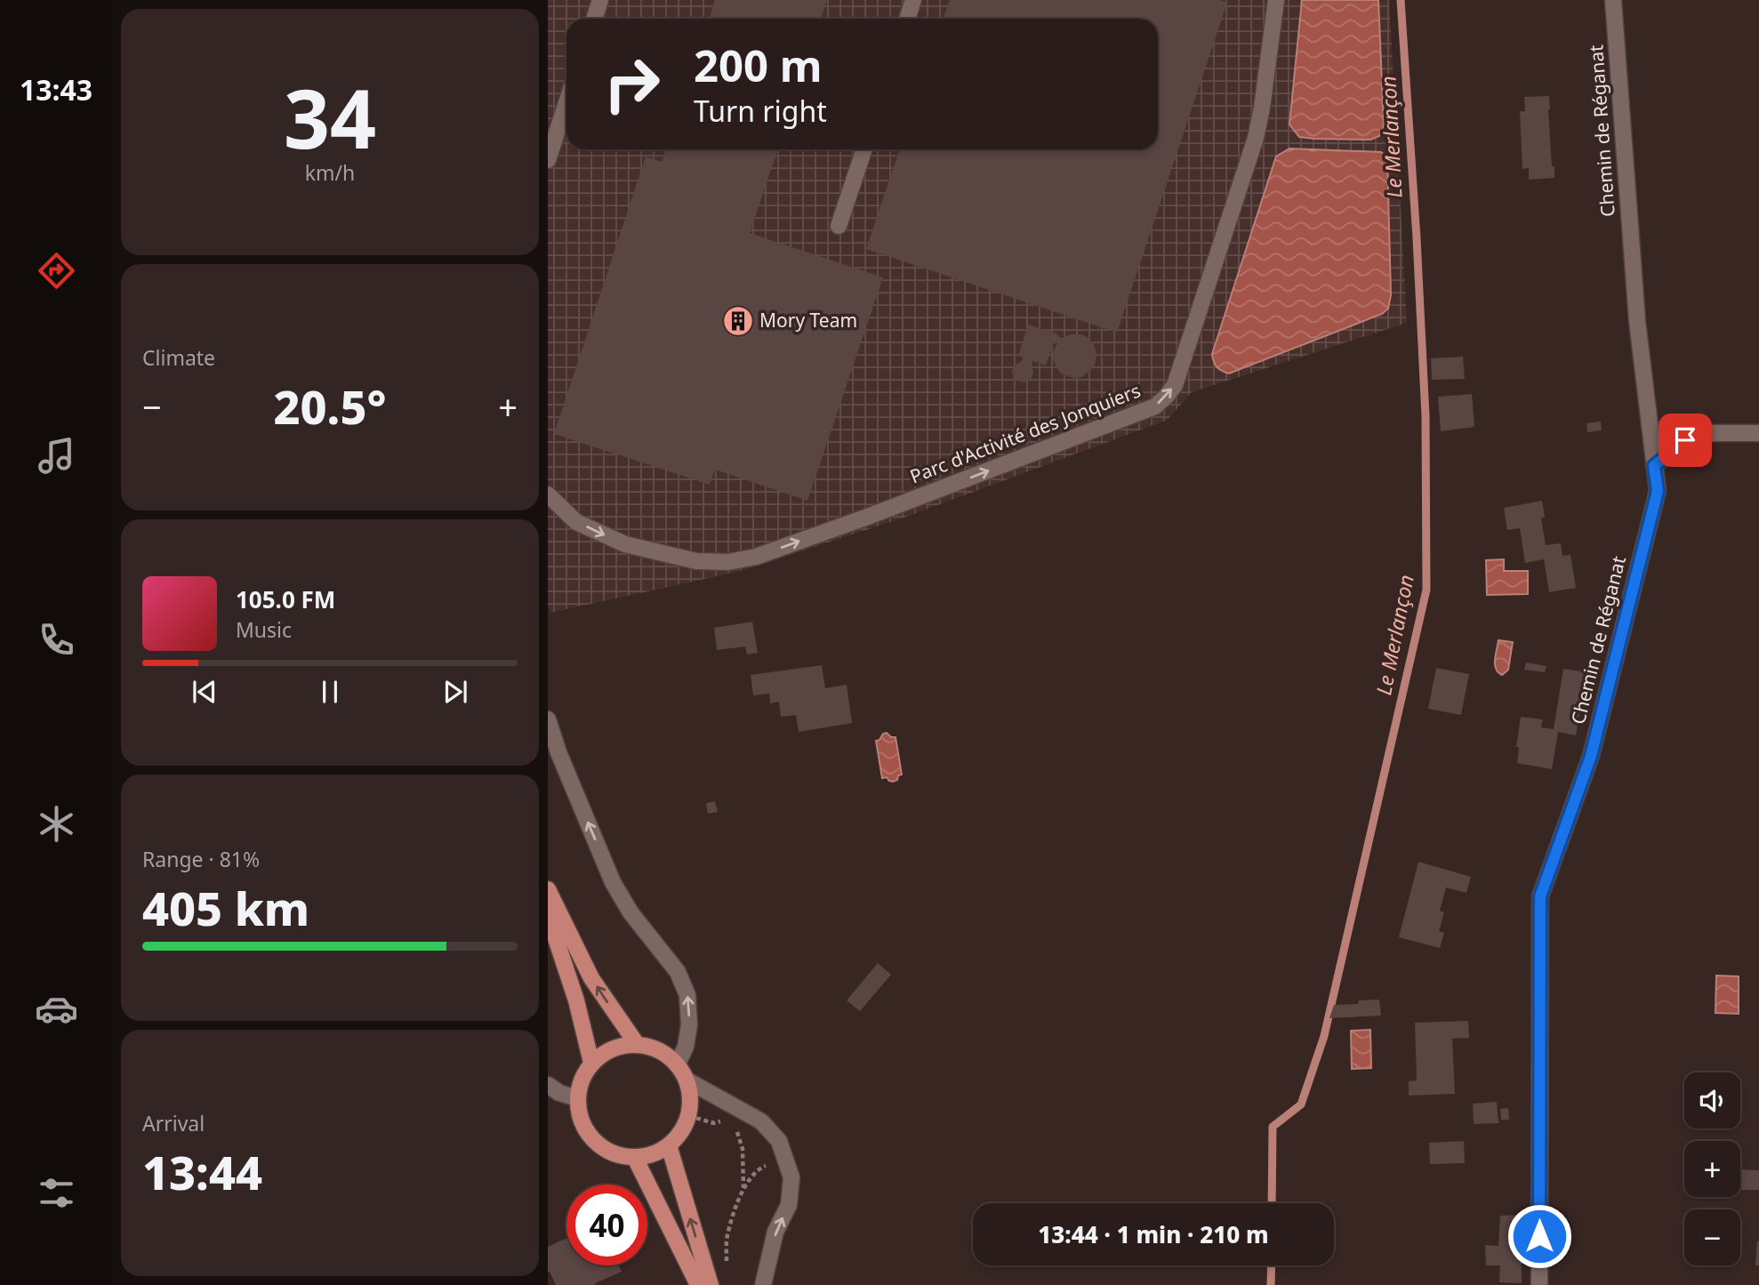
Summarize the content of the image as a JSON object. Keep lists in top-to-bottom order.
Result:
{
  "streets": {
    "street": ["Chemin de Réganat", "Parc d'Activité des Jonquiers"]
  },
  "one_way": ["Parc d'Activité des Jonquiers"],
  "water": ["Le Merlançon"],
  "places": {
    "building": ["Mory Team"]
  },
  "page": {
    "tabs": "13:43",
    "tile": [
      ["34", "km/h"],
      "Climate",
      ["Range · 81%", "405 km"],
      ["Arrival", "13:44"]
    ],
    "turn": ["200 m", "Turn right"],
    "heat": ["−", "20.5°", "+"],
    "song": ["105.0 FM", "Music"],
    "map_buttons": ["+", "−"],
    "limit": "40",
    "trip": "13:44 · 1 min · 210 m"
  }
}
